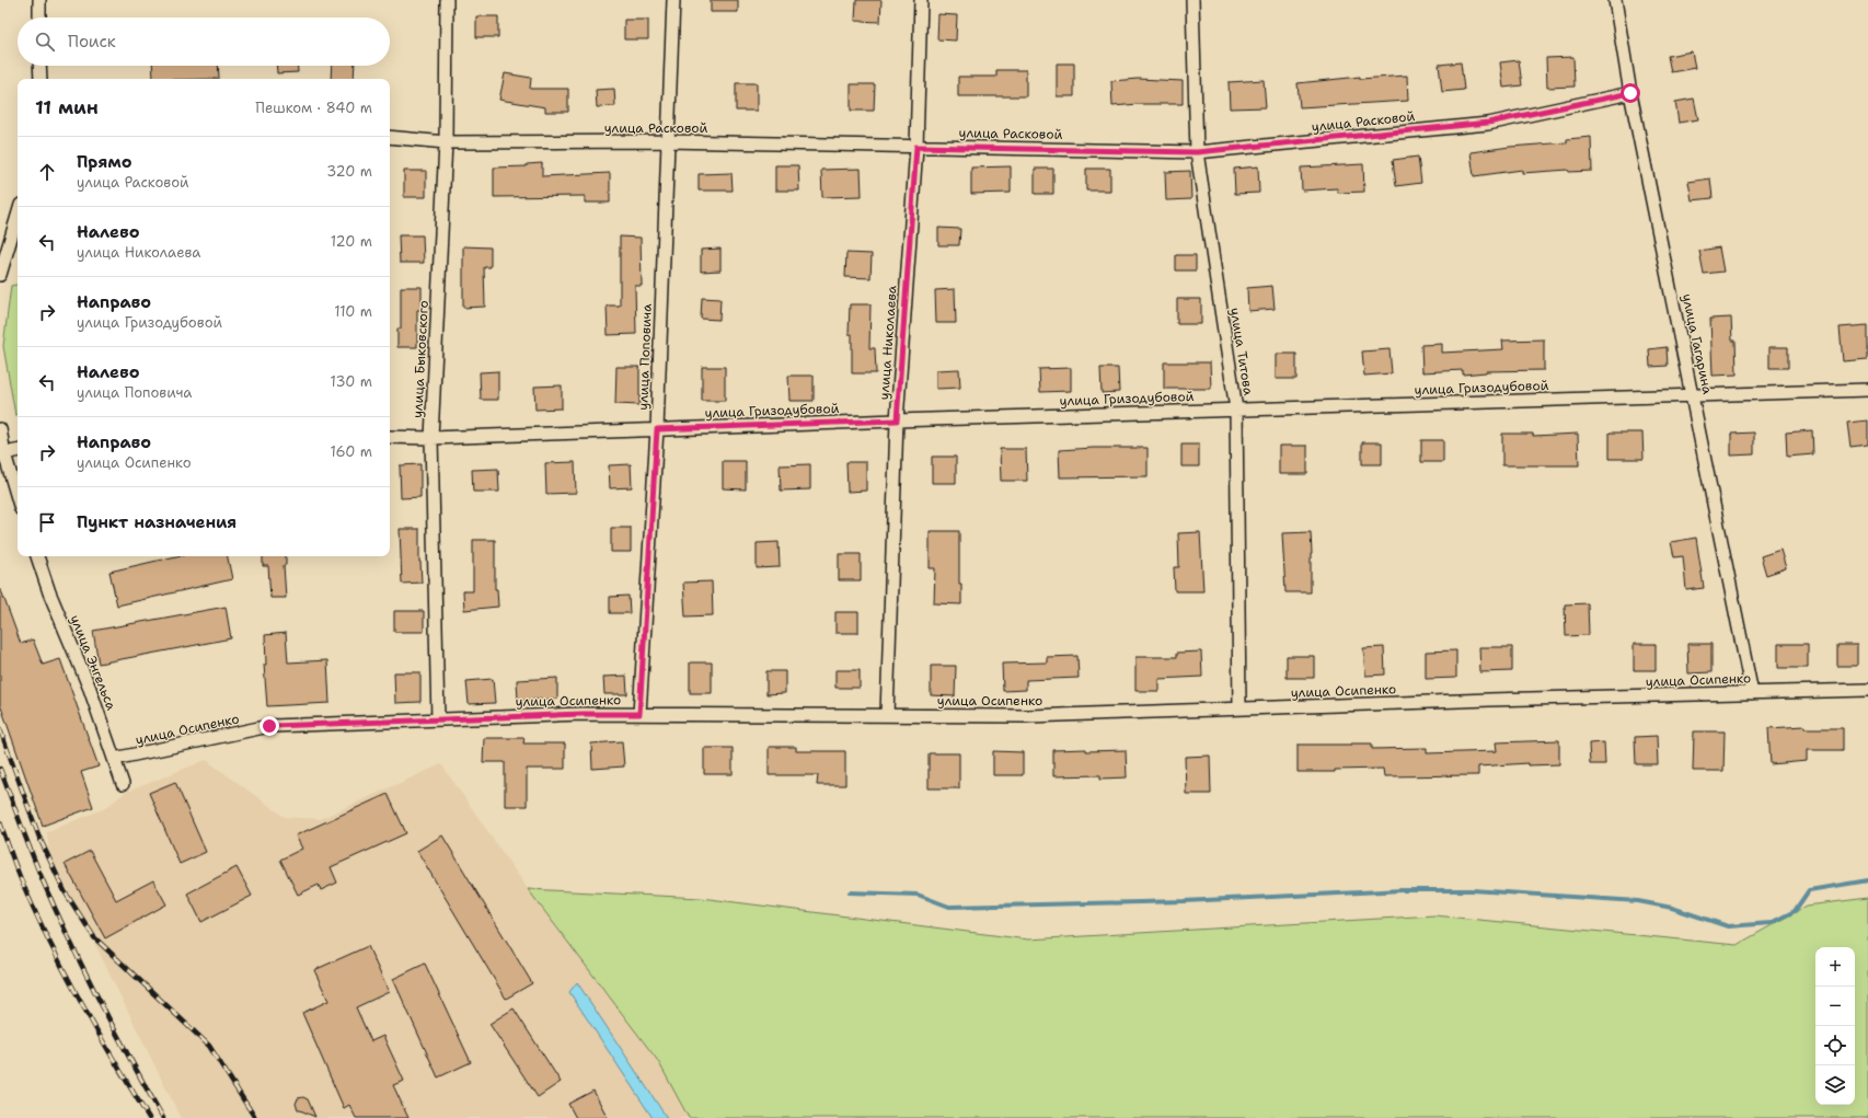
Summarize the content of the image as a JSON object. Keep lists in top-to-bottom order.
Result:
{
  "streets": {
    "street": [
      "улица Расковой",
      "улица Николаева",
      "улица Гагарина",
      "улица Титова",
      "улица Поповича",
      "улица Быковского",
      "улица Гризодубовой",
      "улица Энгельса",
      "улица Осипенко"
    ]
  },
  "crossings": [
    ["улица Расковой", "улица Николаева"],
    ["улица Расковой", "улица Гагарина"],
    ["улица Расковой", "улица Титова"],
    ["улица Расковой", "улица Поповича"],
    ["улица Расковой", "улица Быковского"],
    ["улица Николаева", "улица Гризодубовой"],
    ["улица Николаева", "улица Осипенко"],
    ["улица Гагарина", "улица Гризодубовой"],
    ["улица Гагарина", "улица Осипенко"],
    ["улица Титова", "улица Гризодубовой"],
    ["улица Титова", "улица Осипенко"],
    ["улица Поповича", "улица Гризодубовой"],
    ["улица Поповича", "улица Осипенко"],
    ["улица Быковского", "улица Гризодубовой"],
    ["улица Быковского", "улица Осипенко"],
    ["улица Энгельса", "улица Осипенко"]
  ],
  "page": {
    "search": "Поиск",
    "heading": ["11 мин", "Пешком · 840 m"],
    "list": [
      ["Прямо", "улица Расковой", "320 m"],
      ["Налево", "улица Николаева", "120 m"],
      ["Направо", "улица Гризодубовой", "110 m"],
      ["Налево", "улица Поповича", "130 m"],
      ["Направо", "улица Осипенко", "160 m"],
      "Пункт назначения"
    ],
    "map_buttons": ["+", "−"]
  }
}
